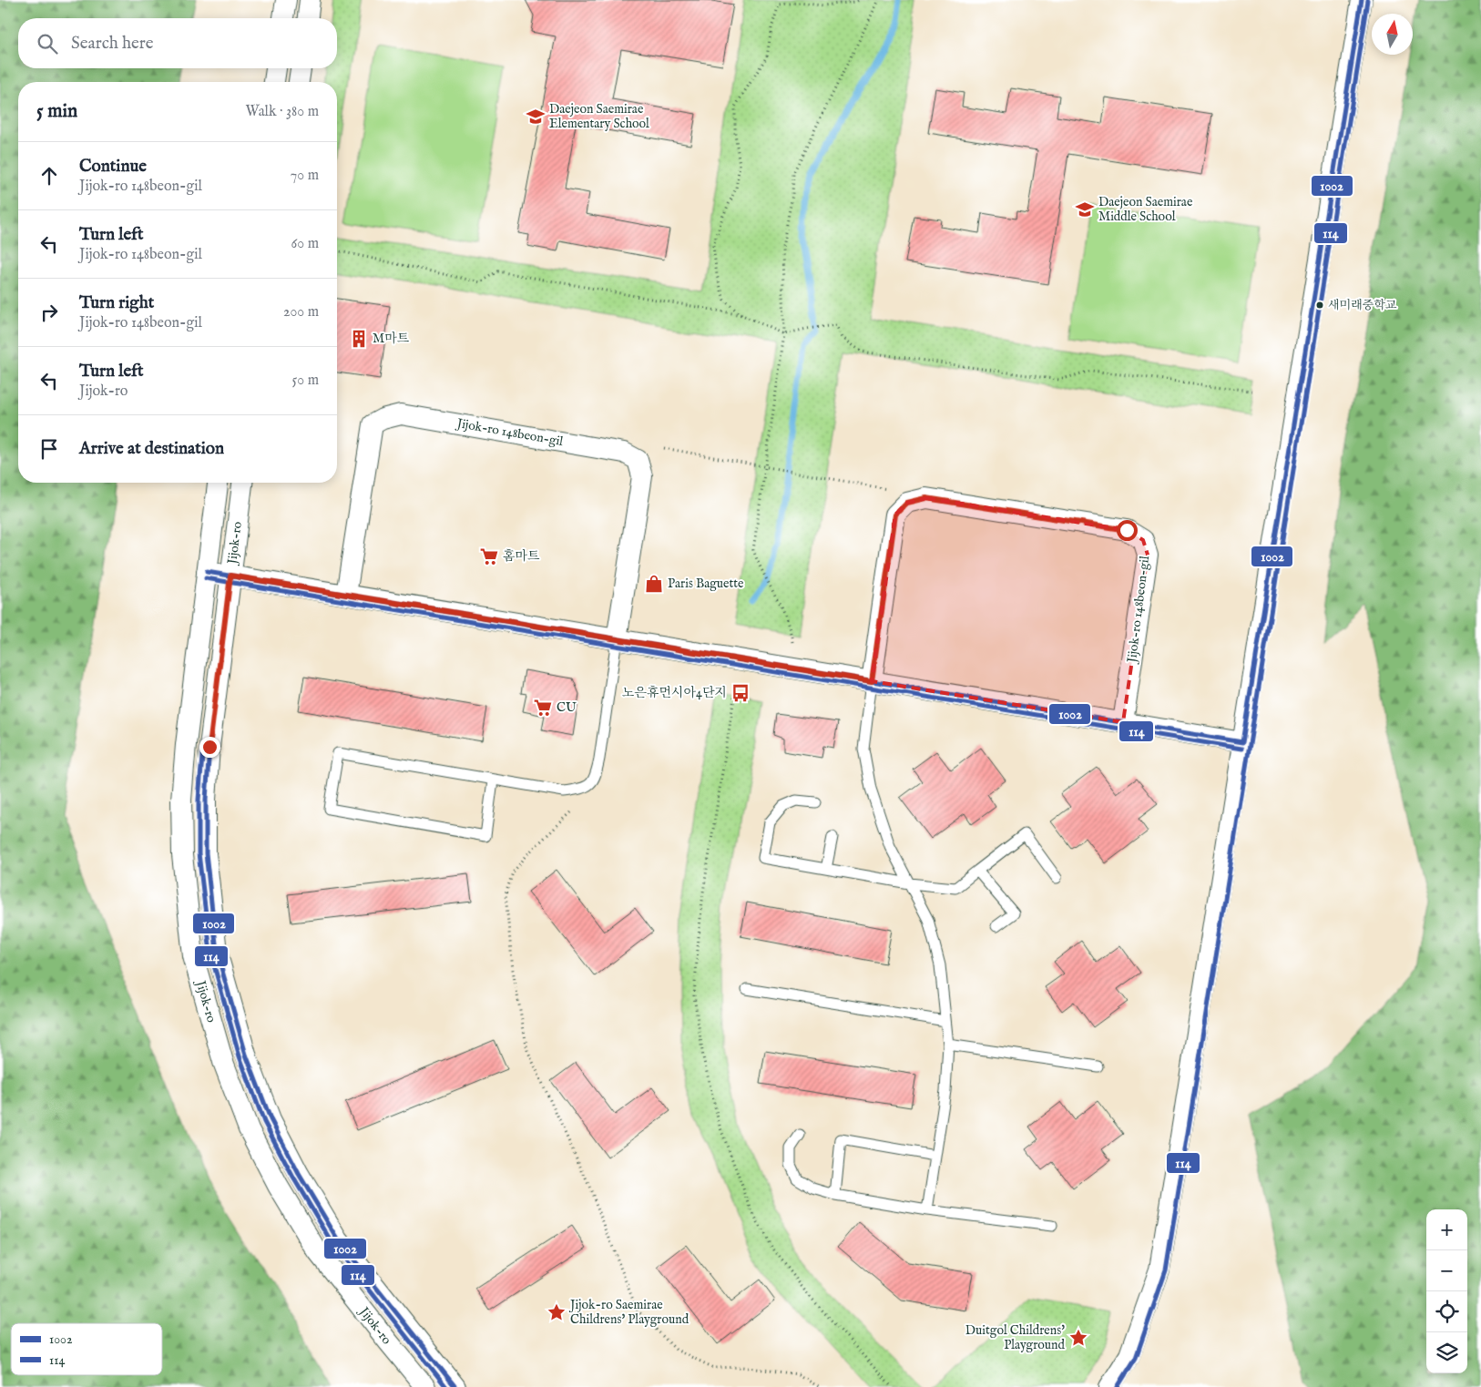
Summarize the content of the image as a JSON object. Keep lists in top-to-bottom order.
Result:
{
  "streets": {
    "street": ["Jijok-ro 148beon-gil", "Jijok-ro"]
  },
  "places": {
    "school or university": ["Daejeon Saemirae Elementary School", "Daejeon Saemirae Middle School"],
    "other": ["새미래중학교"],
    "building": ["M마트"],
    "supermarket": ["홈마트", "CU"],
    "shop": ["Paris Baguette"],
    "bus stop": ["노은휴먼시아4단지"],
    "place": ["Jijok-ro Saemirae Childrens' Playground", "Duitgol Childrens' Playground"]
  },
  "lines": ["transit line 1002", "transit line 114"],
  "legend": ["1002", "114"],
  "north": "top",
  "page": {
    "search": "Search here",
    "heading": ["5 min", "Walk · 380 m"],
    "list": [
      ["Continue", "Jijok-ro 148beon-gil", "70 m"],
      ["Turn left", "Jijok-ro 148beon-gil", "60 m"],
      ["Turn right", "Jijok-ro 148beon-gil", "200 m"],
      ["Turn left", "Jijok-ro", "50 m"],
      "Arrive at destination"
    ],
    "map_buttons": ["+", "−"]
  }
}
